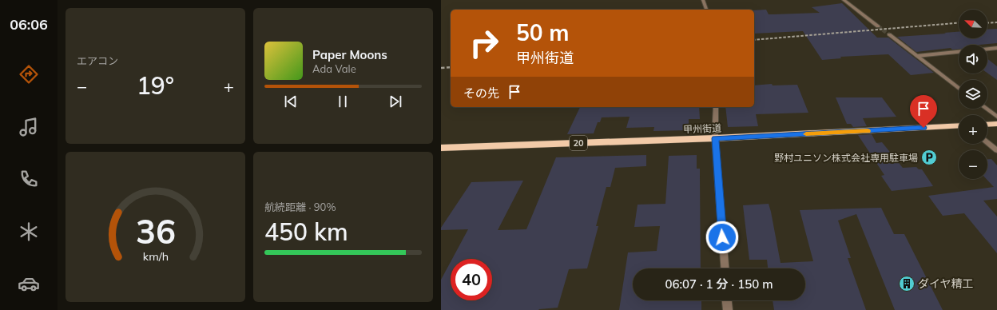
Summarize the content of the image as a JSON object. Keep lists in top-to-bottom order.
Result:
{
  "streets": {
    "highway": ["甲州街道", "20"]
  },
  "places": {
    "parking": ["野村ユニソン株式会社専用駐車場"],
    "building": ["ダイヤ精工"]
  },
  "north": "top left",
  "page": {
    "tabs": "06:06",
    "tile": [
      "エアコン",
      ["航続距離 · 90%", "450 km"]
    ],
    "map_buttons": ["+", "−"],
    "turn": ["50 m", "甲州街道"],
    "song": ["Paper Moons", "Ada Vale"],
    "heat": ["−", "19°", "+"],
    "then": "その先",
    "limit": "40",
    "trip": "06:07 · 1 分 · 150 m",
    "gauge": ["36", "km/h"]
  }
}
